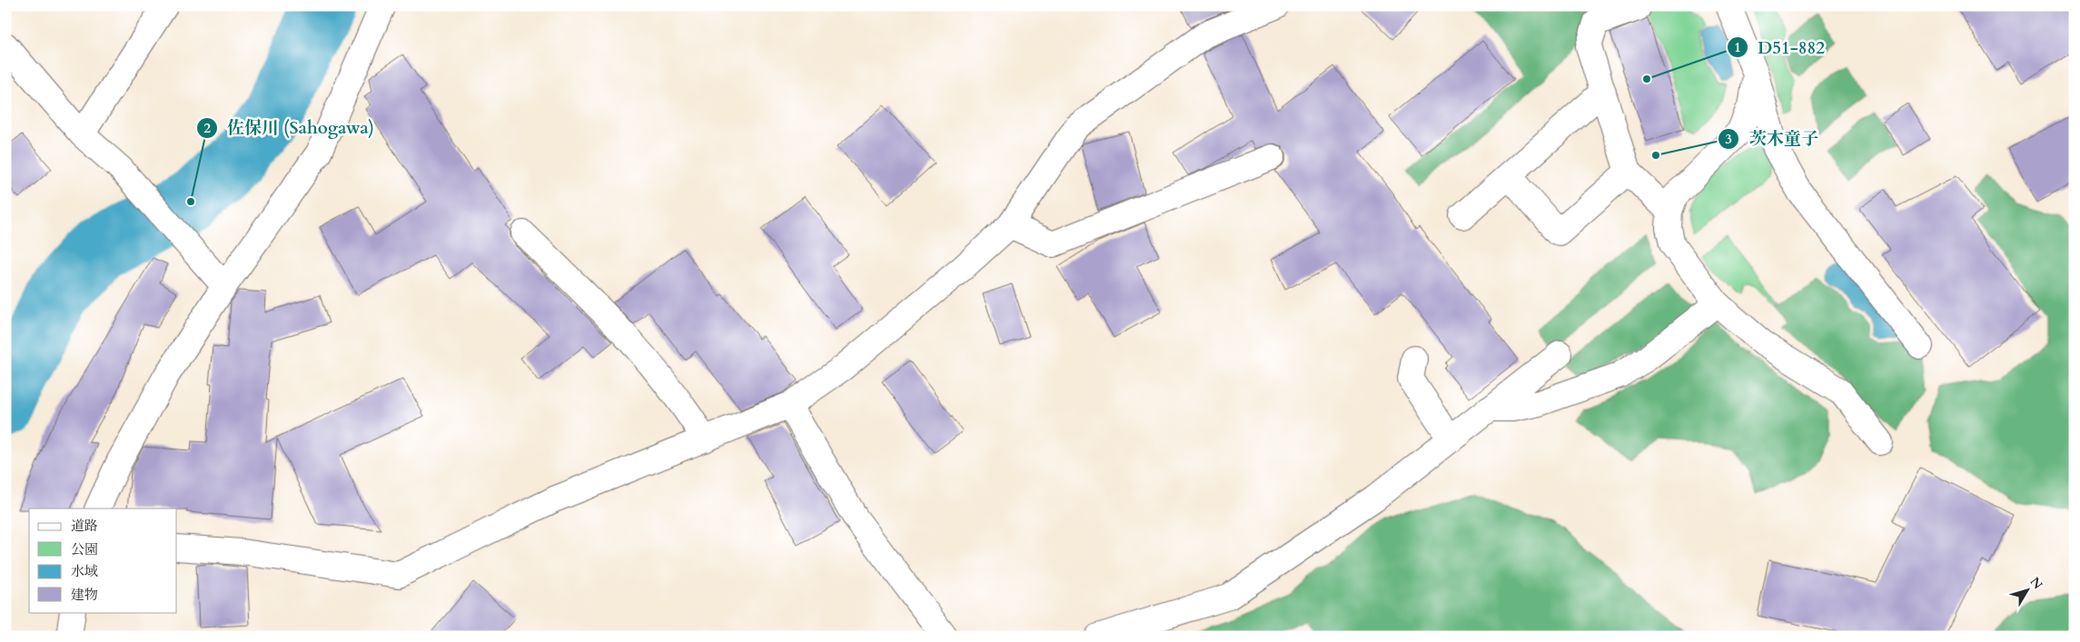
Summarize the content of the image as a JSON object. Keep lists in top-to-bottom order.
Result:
{
  "places": ["D51-882", "茨木童子", "佐保川 (Sahogawa)"],
  "legend": [
    "道路",
    "公園",
    "水域",
    "建物"
  ],
  "north": "top right"
}
